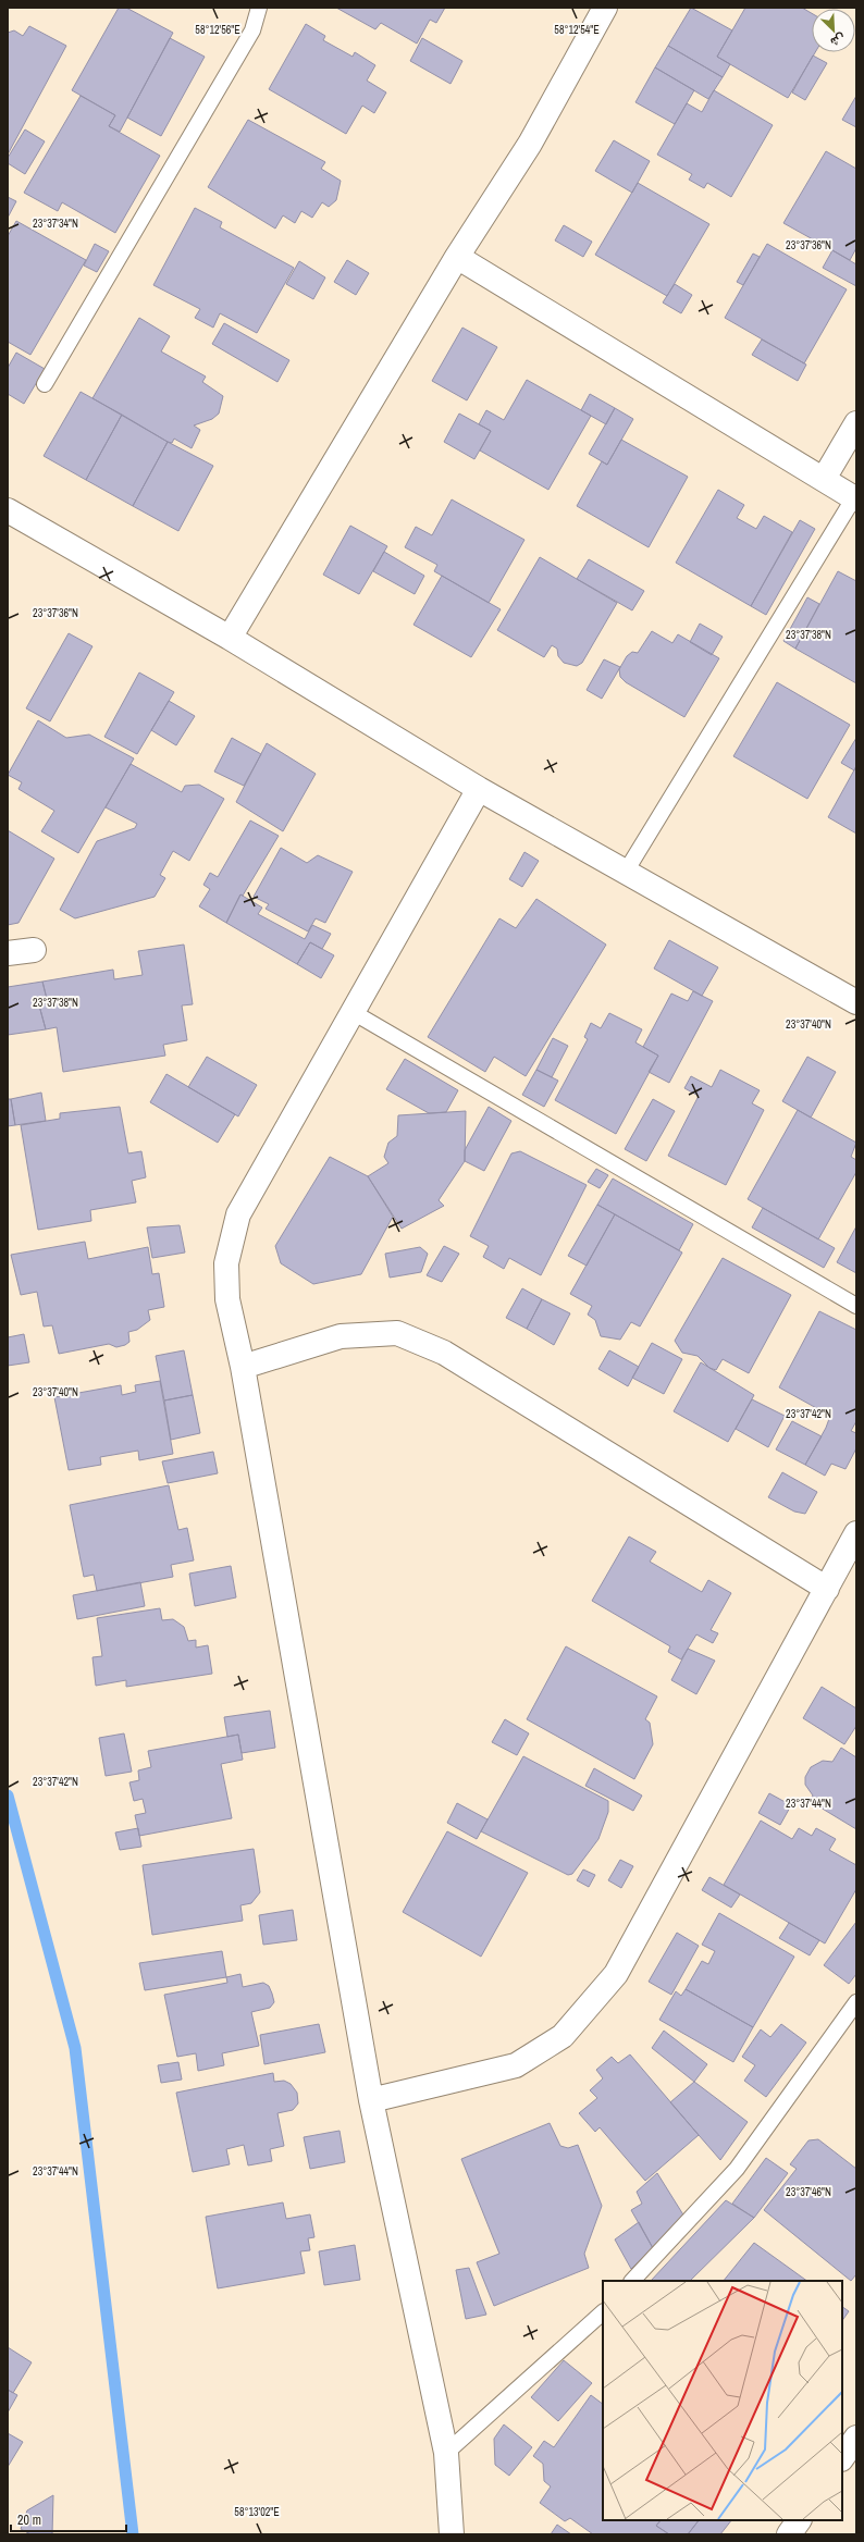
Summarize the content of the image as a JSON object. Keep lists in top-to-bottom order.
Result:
{
  "scale_bar": "20 m",
  "north": "bottom right",
  "coordinates": [
    "58°12'56\"E",
    "58°12'54\"E",
    "23°37'34\"N",
    "23°37'36\"N",
    "23°37'38\"N",
    "23°37'40\"N",
    "23°37'42\"N",
    "23°37'44\"N",
    "23°37'46\"N",
    "58°13'02\"E"
  ]
}
